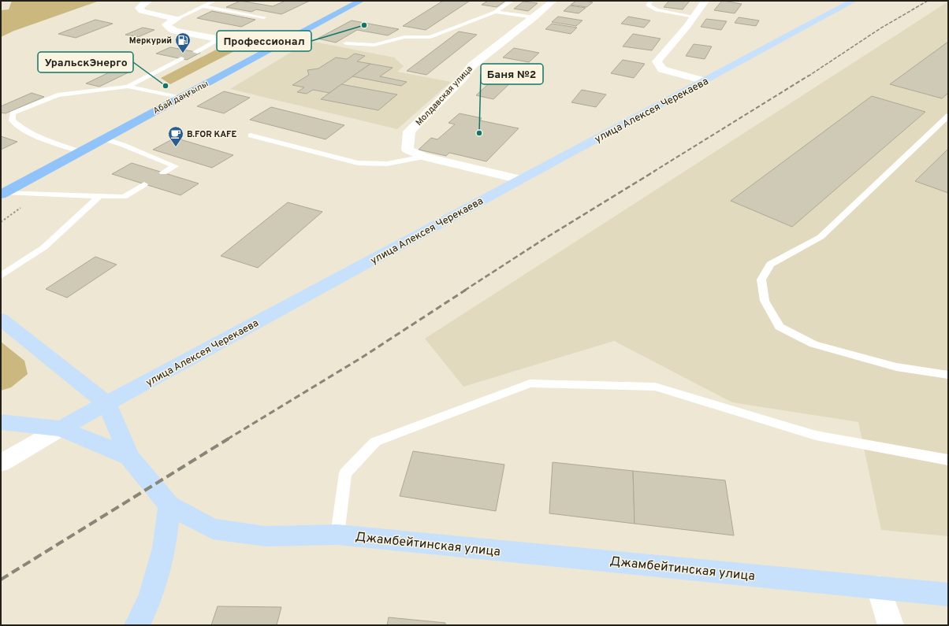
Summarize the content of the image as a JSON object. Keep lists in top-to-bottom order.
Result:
{
  "streets": {
    "main road": ["Абай даңғылы"],
    "street": ["Молдавская улица", "улица Алексея Черекаева", "Джамбейтинская улица"]
  },
  "crossings": [
    ["улица Алексея Черекаева", "Джамбейтинская улица"]
  ],
  "places": {
    "other": ["Профессионал", "УральскЭнерго", "Баня №2"],
    "fuel station": ["Меркурий"],
    "cafe": ["B.FOR KAFE"]
  }
}
